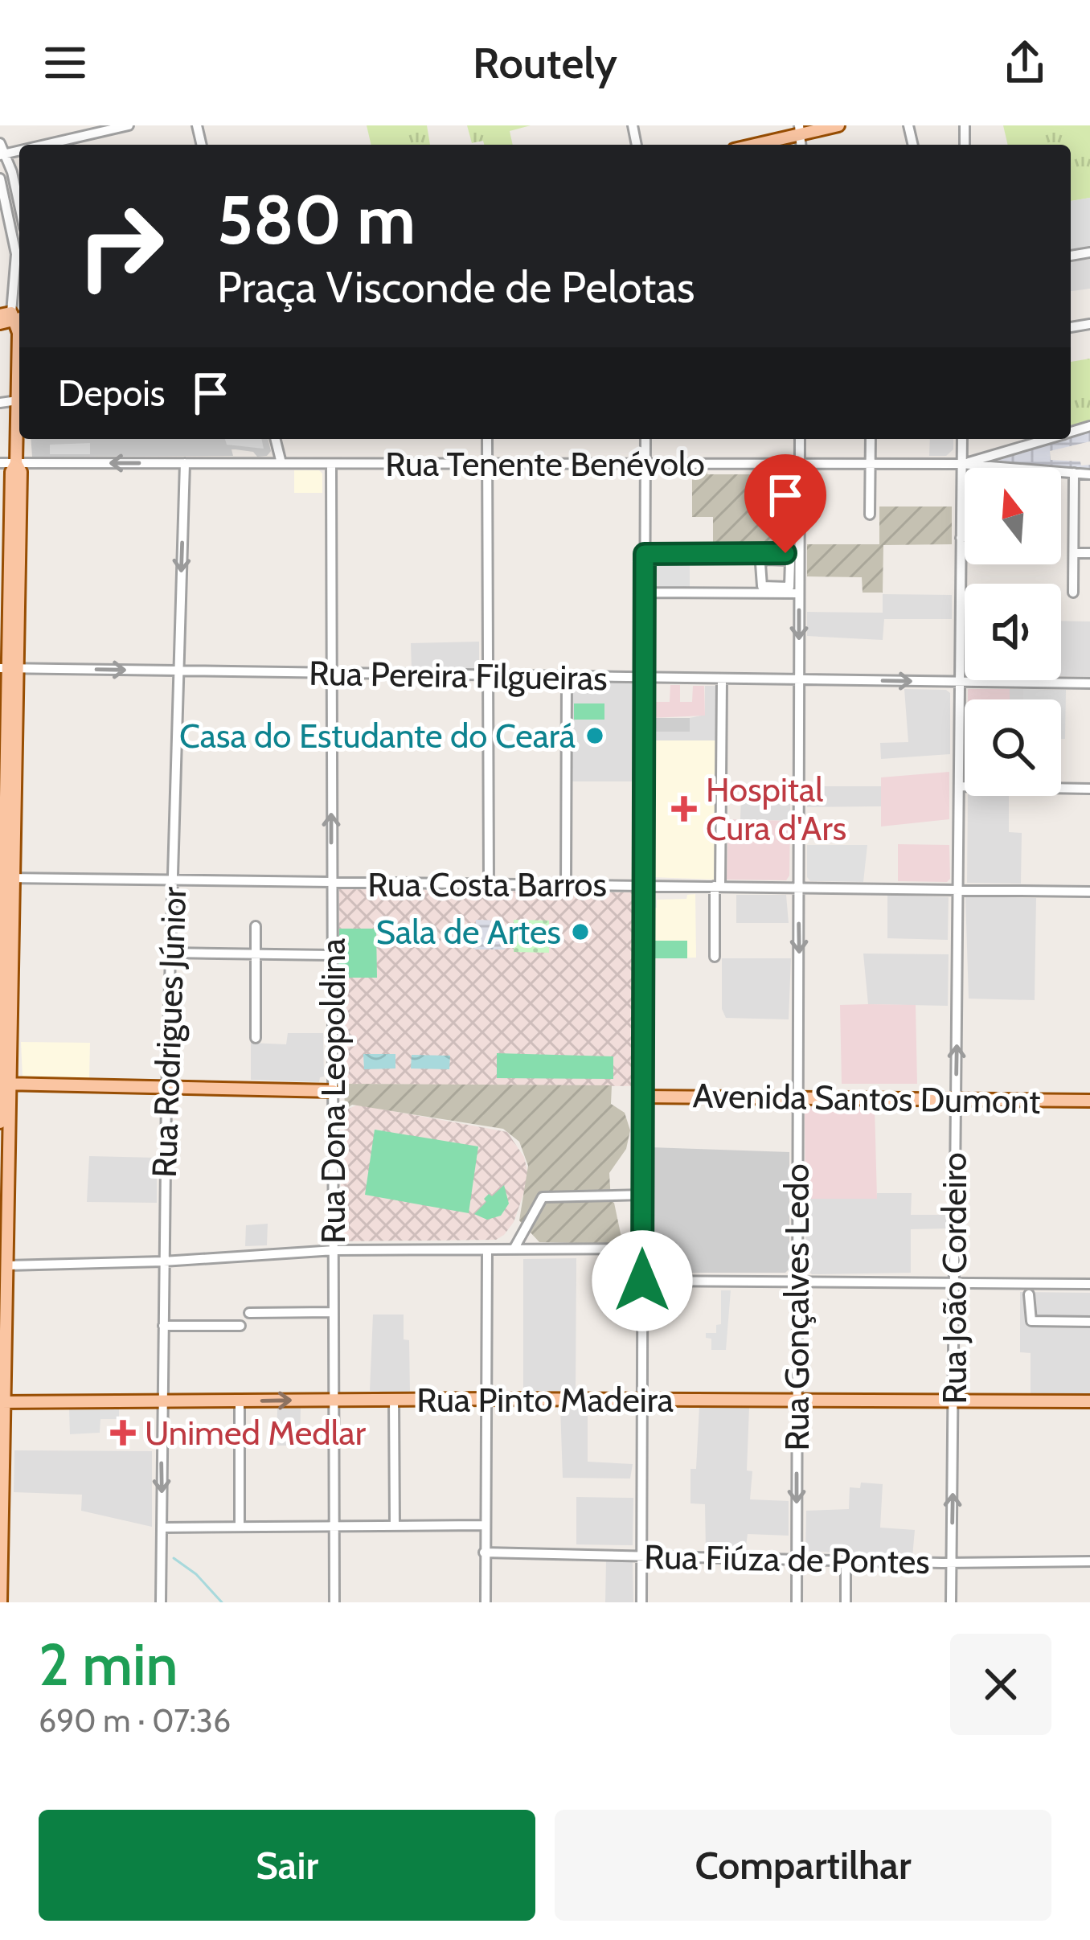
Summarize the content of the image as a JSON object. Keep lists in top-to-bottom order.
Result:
{
  "streets": {
    "main road": ["Avenida Santos Dumont", "Rua Pinto Madeira"],
    "street": [
      "Rua Tenente Benévolo",
      "Rua Pereira Filgueiras",
      "Rua Costa Barros",
      "Rua Rodrigues Júnior",
      "Rua Dona Leopoldina",
      "Rua João Cordeiro",
      "Rua Gonçalves Ledo",
      "Rua Fiúza de Pontes"
    ]
  },
  "crossings": [
    ["Rua Tenente Benévolo", "Rua Rodrigues Júnior"],
    ["Rua Tenente Benévolo", "Rua Dona Leopoldina"],
    ["Rua Tenente Benévolo", "Rua João Cordeiro"],
    ["Rua Tenente Benévolo", "Rua Gonçalves Ledo"],
    ["Rua Pereira Filgueiras", "Rua Rodrigues Júnior"],
    ["Rua Pereira Filgueiras", "Rua Dona Leopoldina"],
    ["Rua Pereira Filgueiras", "Rua João Cordeiro"],
    ["Rua Pereira Filgueiras", "Rua Gonçalves Ledo"],
    ["Rua Costa Barros", "Rua Rodrigues Júnior"],
    ["Rua Costa Barros", "Rua Dona Leopoldina"],
    ["Rua Costa Barros", "Rua João Cordeiro"],
    ["Rua Costa Barros", "Rua Gonçalves Ledo"],
    ["Rua Rodrigues Júnior", "Rua Pinto Madeira"],
    ["Rua Dona Leopoldina", "Rua Pinto Madeira"],
    ["Avenida Santos Dumont", "Rua João Cordeiro"],
    ["Avenida Santos Dumont", "Rua Gonçalves Ledo"],
    ["Rua João Cordeiro", "Rua Pinto Madeira"],
    ["Rua João Cordeiro", "Rua Fiúza de Pontes"],
    ["Rua Gonçalves Ledo", "Rua Pinto Madeira"],
    ["Rua Gonçalves Ledo", "Rua Fiúza de Pontes"]
  ],
  "one_way": ["Rua Gonçalves Ledo"],
  "places": {
    "other": ["Casa do Estudante do Ceará", "Sala de Artes"],
    "health": ["Hospital Cura d'Ars", "Unimed Medlar"]
  },
  "north": "top",
  "page": {
    "header": "Routely",
    "turn": ["580 m", "Praça Visconde de Pelotas"],
    "then": "Depois",
    "heading": ["2 min", "690 m · 07:36"],
    "buttons": ["Sair", "Compartilhar"]
  }
}
